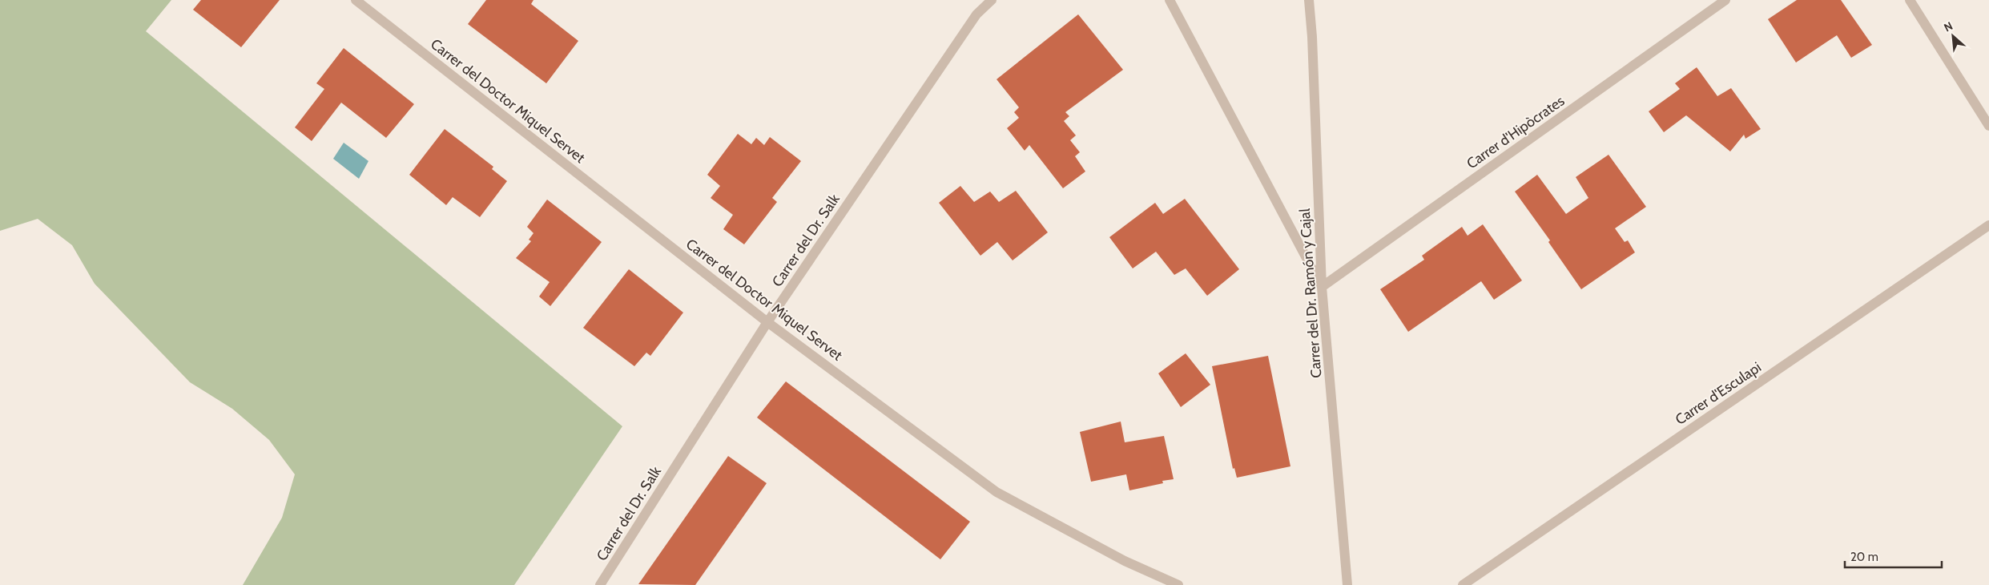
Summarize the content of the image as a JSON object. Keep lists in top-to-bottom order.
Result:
{
  "streets": {
    "street": [
      "Carrer del Doctor Miquel Servet",
      "Carrer d'Hipòcrates",
      "Carrer del Dr. Salk",
      "Carrer del Dr. Ramón y Cajal",
      "Carrer d'Esculapi"
    ]
  },
  "crossings": [
    ["Carrer del Doctor Miquel Servet", "Carrer del Dr. Salk"],
    ["Carrer d'Hipòcrates", "Carrer del Dr. Ramón y Cajal"]
  ],
  "scale_bar": "20 m",
  "north": "top left"
}
